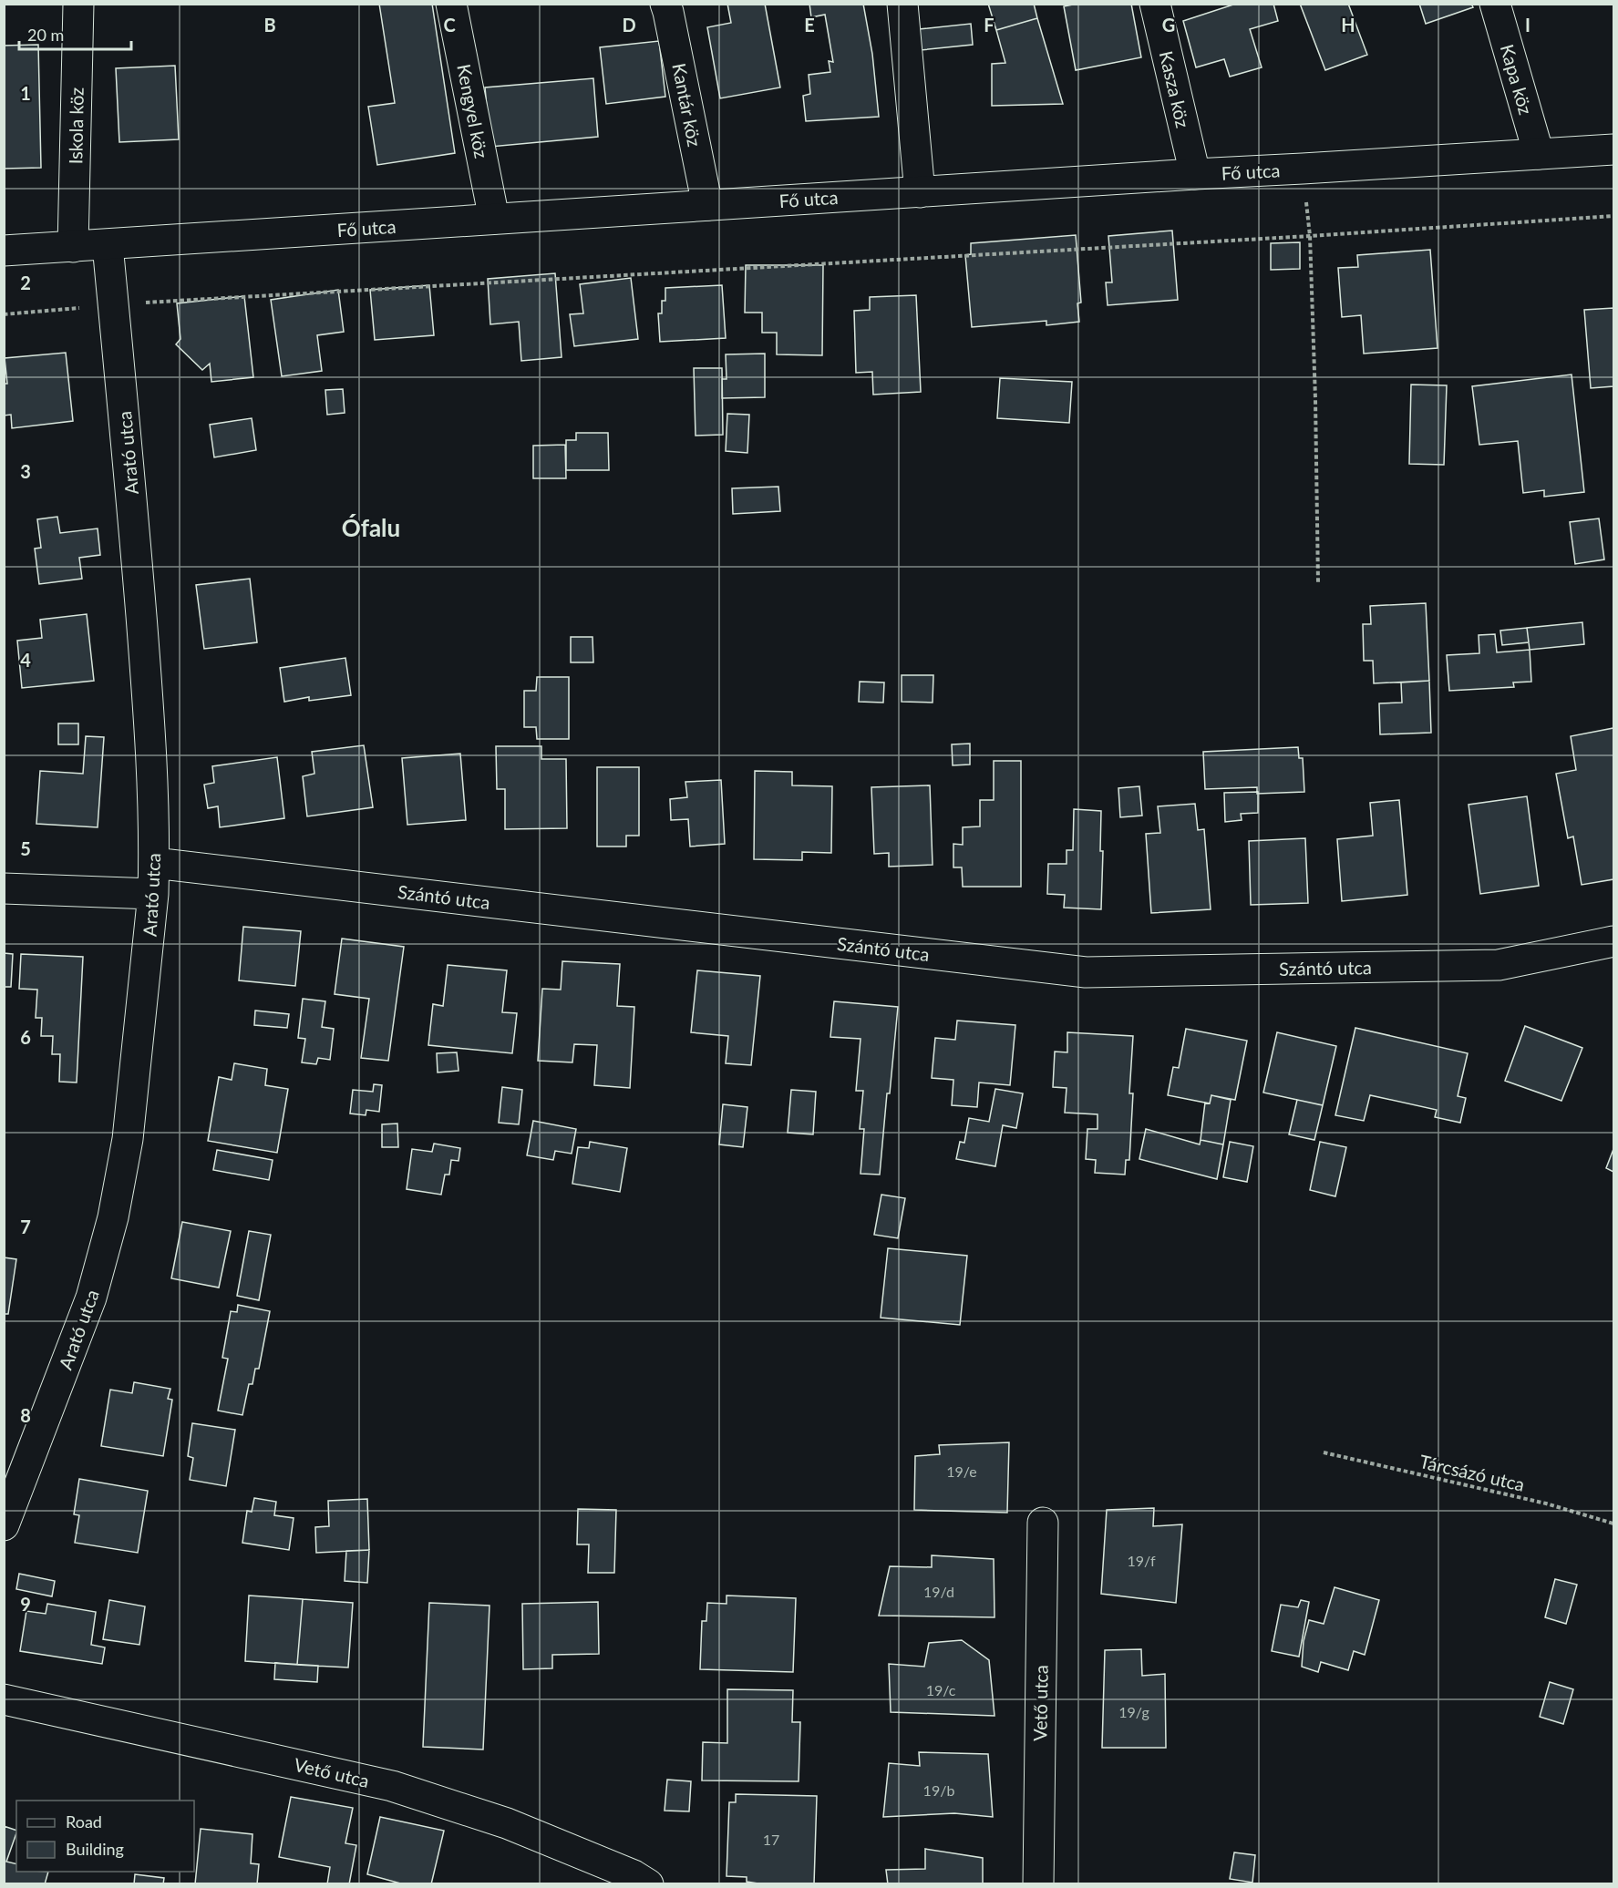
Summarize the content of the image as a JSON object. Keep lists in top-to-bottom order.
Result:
{
  "streets": {
    "street": [
      "Kapa köz",
      "Kasza köz",
      "Kantár köz",
      "Kengyel köz",
      "Iskola köz",
      "Fő utca",
      "Arató utca",
      "Szántó utca",
      "Vető utca"
    ],
    "path": ["Tárcsázó utca"]
  },
  "crossings": [
    ["Kapa köz", "Fő utca"],
    ["Kasza köz", "Fő utca"],
    ["Kantár köz", "Fő utca"],
    ["Kengyel köz", "Fő utca"],
    ["Iskola köz", "Fő utca"],
    ["Fő utca", "Arató utca"],
    ["Arató utca", "Szántó utca"]
  ],
  "districts": ["Ófalu"],
  "house_numbers": [
    "19/e",
    "19/f",
    "19/d",
    "19/c",
    "19/g",
    "19/b",
    "17"
  ],
  "legend": ["Road", "Building"],
  "scale_bar": "20 m",
  "grid": {
    "columns": [
      "B",
      "C",
      "D",
      "E",
      "F",
      "G",
      "H",
      "I"
    ],
    "rows": [
      "1",
      "2",
      "3",
      "4",
      "5",
      "6",
      "7",
      "8",
      "9"
    ]
  }
}
